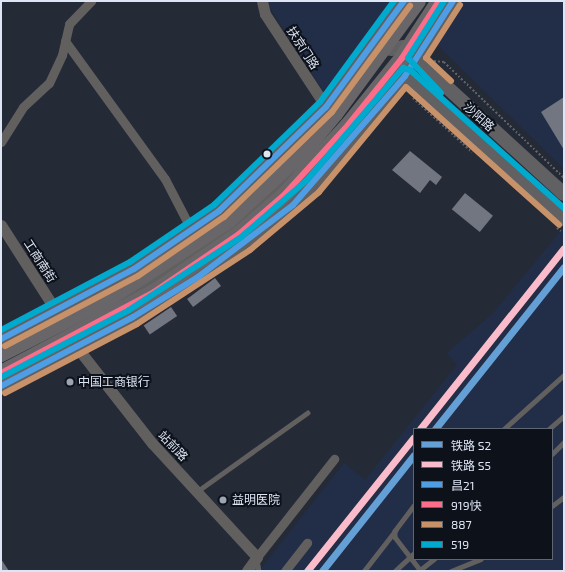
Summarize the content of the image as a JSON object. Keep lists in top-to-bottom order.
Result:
{
  "streets": {
    "main road": ["沙阳路"],
    "street": ["扶京门路", "工商南街", "站前路"]
  },
  "crossings": [
    ["工商南街", "站前路"]
  ],
  "places": ["中国工商银行", "益明医院"],
  "lines": [
    "transit line 昌21",
    "transit line 919快",
    "transit line 519",
    "transit line 887",
    "rail line S5",
    "rail line S2"
  ],
  "legend": [
    "铁路 S2",
    "铁路 S5",
    "昌21",
    "919快",
    "887",
    "519"
  ]
}
